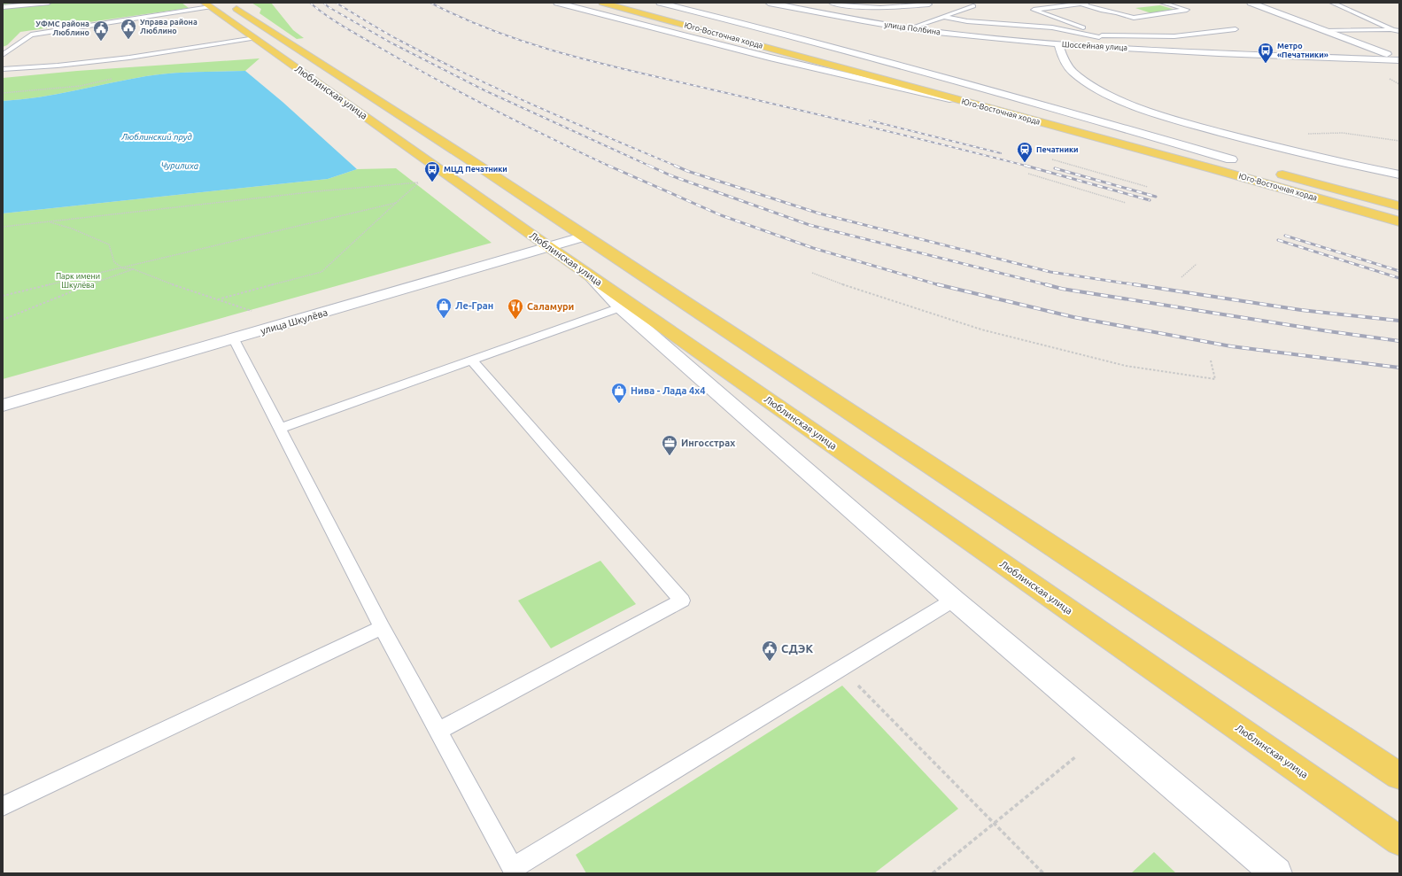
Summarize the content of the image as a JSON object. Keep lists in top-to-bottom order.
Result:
{
  "streets": {
    "main road": [
      "улица Полбина",
      "Юго-Восточная хорда",
      "Шоссейная улица",
      "Люблинская улица",
      "улица Шкулёва"
    ]
  },
  "crossings": [
    ["улица Полбина", "Шоссейная улица"],
    ["Люблинская улица", "улица Шкулёва"]
  ],
  "water": ["Люблинский пруд", "Чурилиха"],
  "parks": ["Парк имени Шкулёва"],
  "places": {
    "public building": ["Управа района Люблино", "УФМС района Люблино", "СДЭК"],
    "bus stop": ["Метро «Печатники»", "МЦД Печатники"],
    "station": ["Печатники"],
    "shop": ["Ле-Гран", "Нива - Лада 4х4"],
    "restaurant": ["Саламури"],
    "office": ["Ингосстрах"]
  }
}
